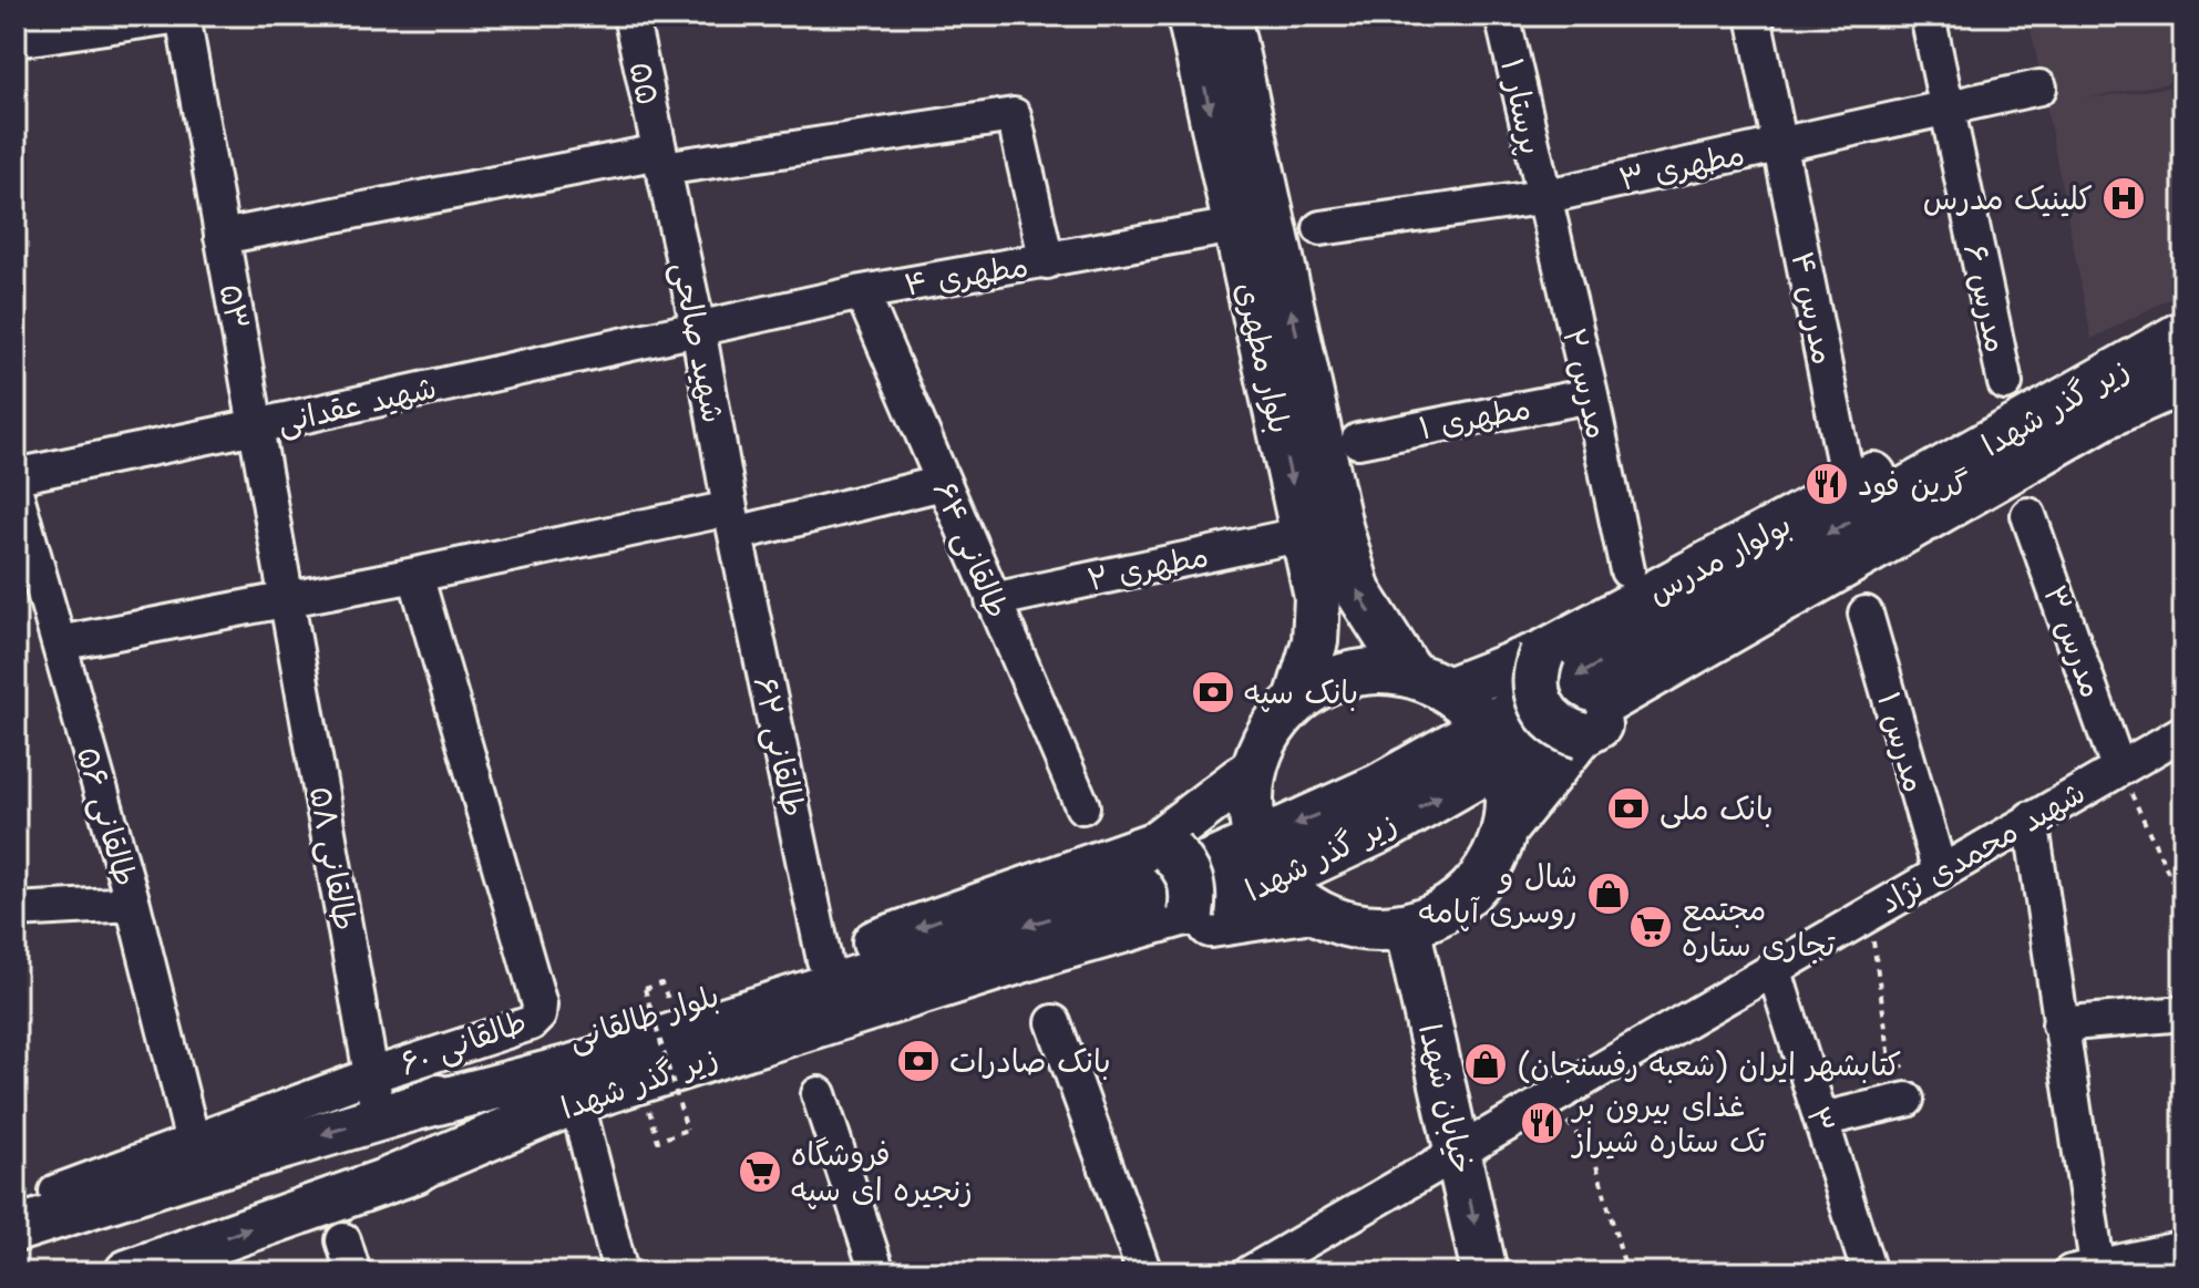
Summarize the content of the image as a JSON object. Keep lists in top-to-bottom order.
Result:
{
  "streets": {
    "main road": [
      "بلوار مطهری",
      "زیر گذر شهدا",
      "بولوار مدرس",
      "بلوار طالقانی",
      "خیابان شهدا"
    ],
    "street": [
      "۵۵",
      "پرستار ۱",
      "مطهری ۳",
      "مطهری ۴",
      "مدرس ۶",
      "۵۳",
      "مدرس ۴",
      "شهید صالحی",
      "مدرس ۲",
      "شهید عقدانی",
      "مطهری ۱",
      "طالقانی ۶۴",
      "مطهری ۲",
      "مدرس ۳",
      "مدرس ۱",
      "طالقانی ۶۲",
      "طالقانی ۵۶",
      "شهید محمدی نژاد",
      "طالقانی ۵۸",
      "طالقانی ۶۰",
      "۳"
    ]
  },
  "crossings": [
    ["۵۵", "شهید صالحی"],
    ["پرستار ۱", "مطهری ۳"],
    ["پرستار ۱", "مدرس ۲"],
    ["مطهری ۳", "مدرس ۶"],
    ["مطهری ۳", "مدرس ۴"],
    ["مطهری ۳", "مدرس ۲"],
    ["مطهری ۴", "شهید صالحی"],
    ["مطهری ۴", "بلوار مطهری"],
    ["مطهری ۴", "شهید عقدانی"],
    ["مطهری ۴", "طالقانی ۶۴"],
    ["۵۳", "شهید عقدانی"],
    ["۵۳", "طالقانی ۵۸"],
    ["شهید صالحی", "شهید عقدانی"],
    ["شهید صالحی", "طالقانی ۶۲"],
    ["بلوار مطهری", "بولوار مدرس"],
    ["بلوار مطهری", "مطهری ۲"],
    ["بلوار مطهری", "بلوار طالقانی"],
    ["بلوار مطهری", "خیابان شهدا"],
    ["مدرس ۲", "مطهری ۱"],
    ["زیر گذر شهدا", "بولوار مدرس"],
    ["زیر گذر شهدا", "طالقانی ۵۸"],
    ["زیر گذر شهدا", "بلوار طالقانی"],
    ["طالقانی ۶۴", "مطهری ۲"],
    ["بولوار مدرس", "بلوار طالقانی"],
    ["بولوار مدرس", "خیابان شهدا"],
    ["مدرس ۳", "شهید محمدی نژاد"],
    ["مدرس ۱", "شهید محمدی نژاد"],
    ["طالقانی ۶۲", "بلوار طالقانی"],
    ["طالقانی ۵۶", "طالقانی ۶۰"],
    ["شهید محمدی نژاد", "خیابان شهدا"],
    ["شهید محمدی نژاد", "۳"],
    ["طالقانی ۵۸", "بلوار طالقانی"],
    ["طالقانی ۵۸", "طالقانی ۶۰"],
    ["بلوار طالقانی", "خیابان شهدا"]
  ],
  "one_way": ["خیابان شهدا"],
  "places": {
    "hospital": ["کلینیک مدرس"],
    "restaurant": ["گرین فود", "غذای بیرون بر تک ستاره شیراز"],
    "bank": ["بانک سپه", "بانک ملی", "بانک صادرات"],
    "shop": ["شال و روسری آپامه", "کتابشهر ایران (شعبه رفسنجان)"],
    "supermarket": ["مجتمع تجاری ستاره", "فروشگاه زنجیره ای سپه"]
  }
}
